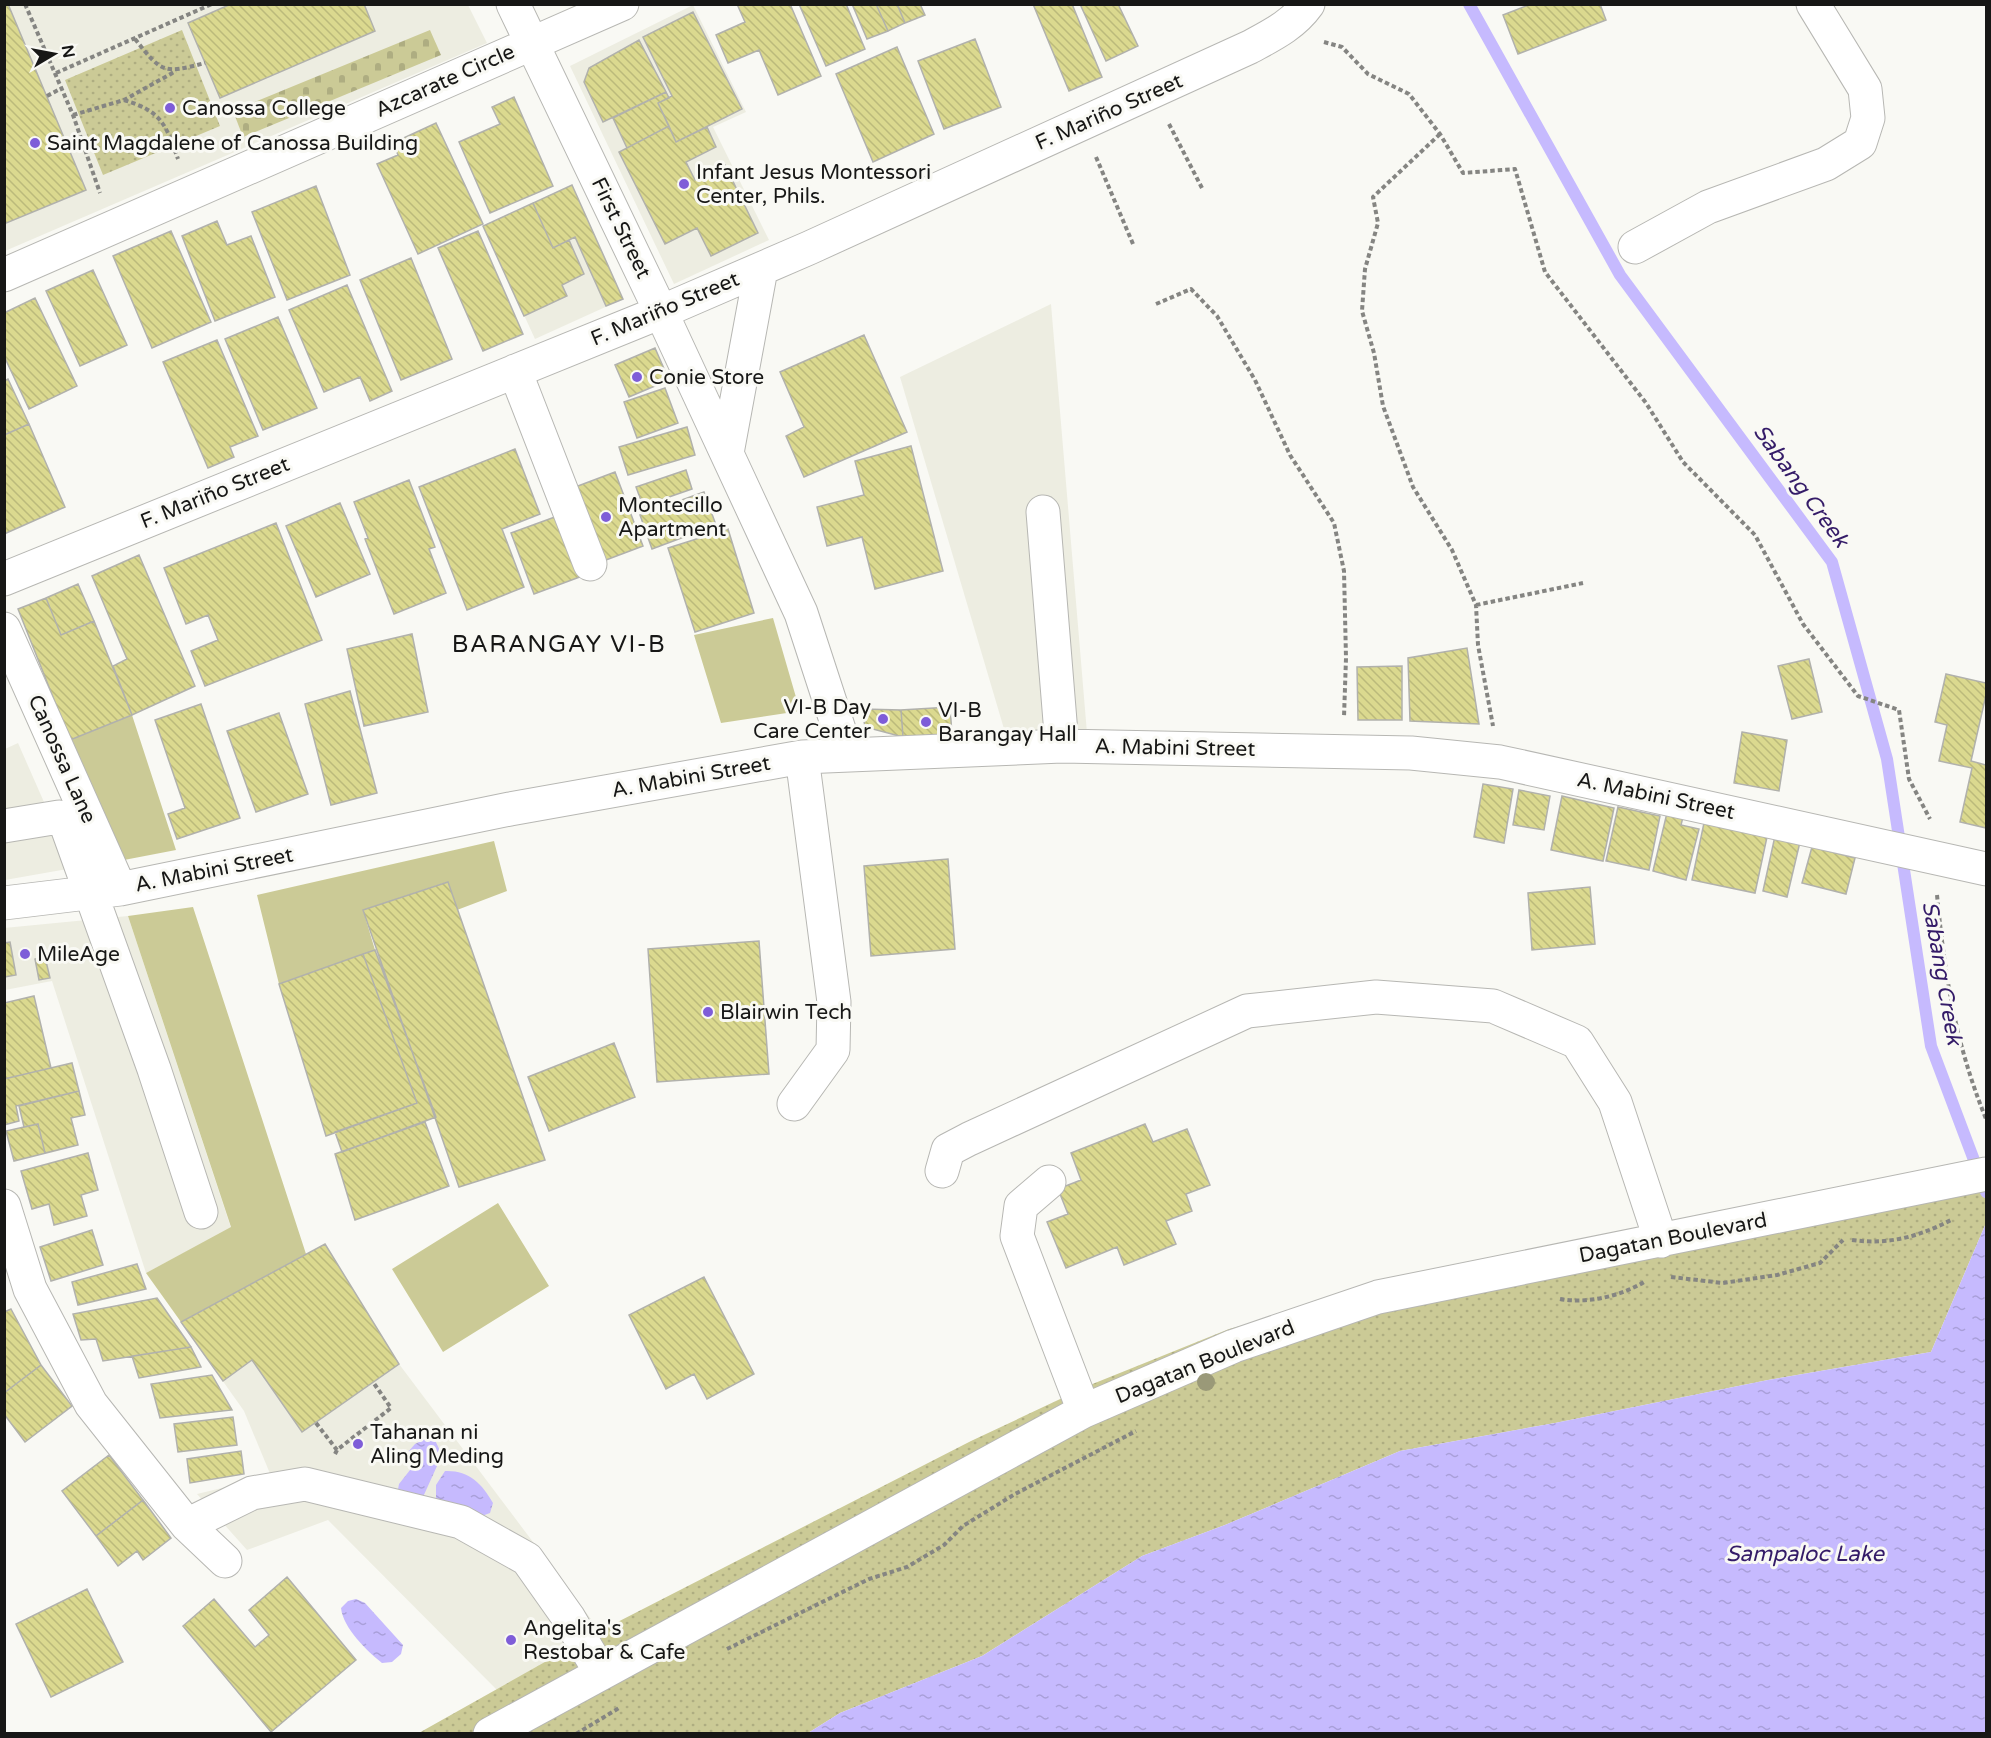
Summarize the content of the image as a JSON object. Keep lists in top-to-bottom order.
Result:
{
  "streets": {
    "street": [
      "Azcarate Circle",
      "F. Mariño Street",
      "First Street",
      "A. Mabini Street",
      "Canossa Lane",
      "Dagatan Boulevard"
    ]
  },
  "crossings": [
    ["Azcarate Circle", "First Street"],
    ["F. Mariño Street", "First Street"],
    ["First Street", "A. Mabini Street"],
    ["A. Mabini Street", "Canossa Lane"]
  ],
  "districts": ["BARANGAY VI-B"],
  "water": ["Sabang Creek", "Sampaloc Lake"],
  "places": [
    "Canossa College",
    "Saint Magdalene of Canossa Building",
    "Infant Jesus Montessori Center, Phils.",
    "Conie Store",
    "Montecillo Apartment",
    "VI-B Day Care Center",
    "VI-B Barangay Hall",
    "MileAge",
    "Blairwin Tech",
    "Tahanan ni Aling Meding",
    "Angelita's Restobar & Cafe"
  ],
  "north": "right"
}
